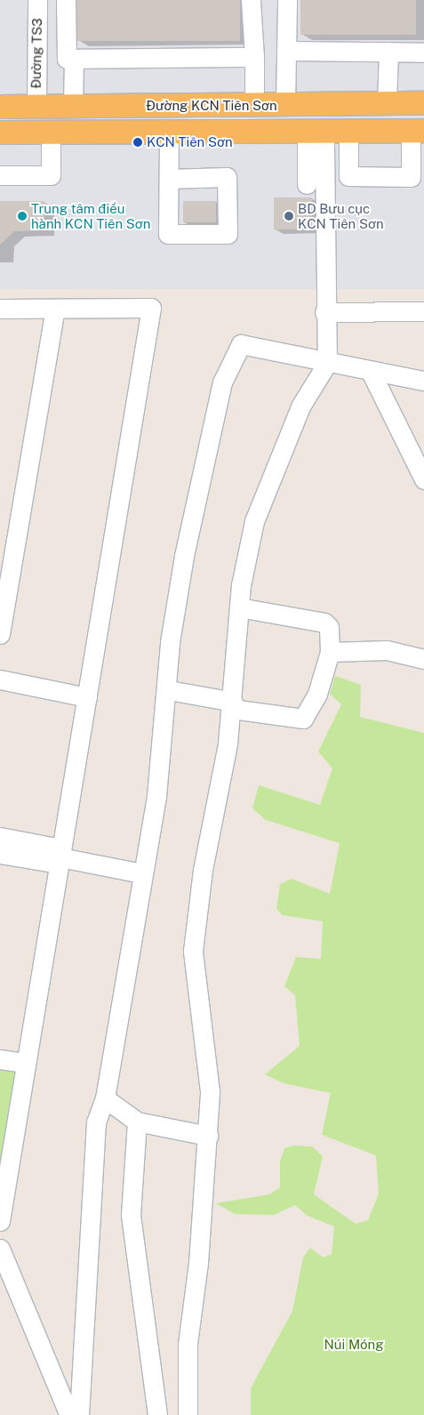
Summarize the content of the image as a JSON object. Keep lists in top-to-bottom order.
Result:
{
  "streets": {
    "main road": ["Đường KCN Tiên Sơn"],
    "street": ["Đường TS3"]
  },
  "crossings": [
    ["Đường TS3", "Đường KCN Tiên Sơn"]
  ],
  "parks": ["Núi Móng"],
  "places": ["KCN Tiên Sơn", "Trung tâm điều hành KCN Tiên Sơn", "BD Bưu cục KCN Tiên Sơn"]
}
